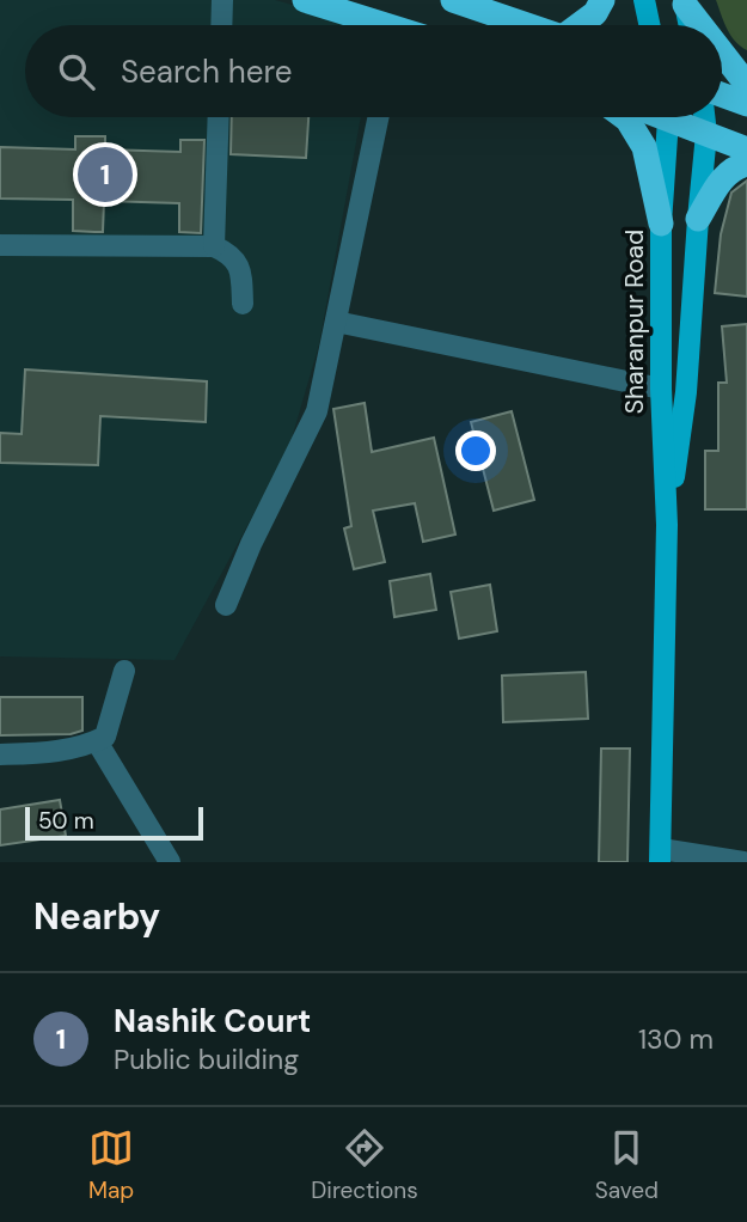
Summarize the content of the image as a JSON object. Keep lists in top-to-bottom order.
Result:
{
  "streets": {
    "main road": ["Sharanpur Road"]
  },
  "scale_bar": "50 m",
  "page": {
    "search": "Search here",
    "pins": "1",
    "scale": "50 m",
    "heading": "Nearby",
    "list": [
      {
        "mark": "1",
        "name": "Nashik Court",
        "note": "Public building",
        "value": "130 m"
      }
    ],
    "nav": ["Map", "Directions", "Saved"]
  }
}
